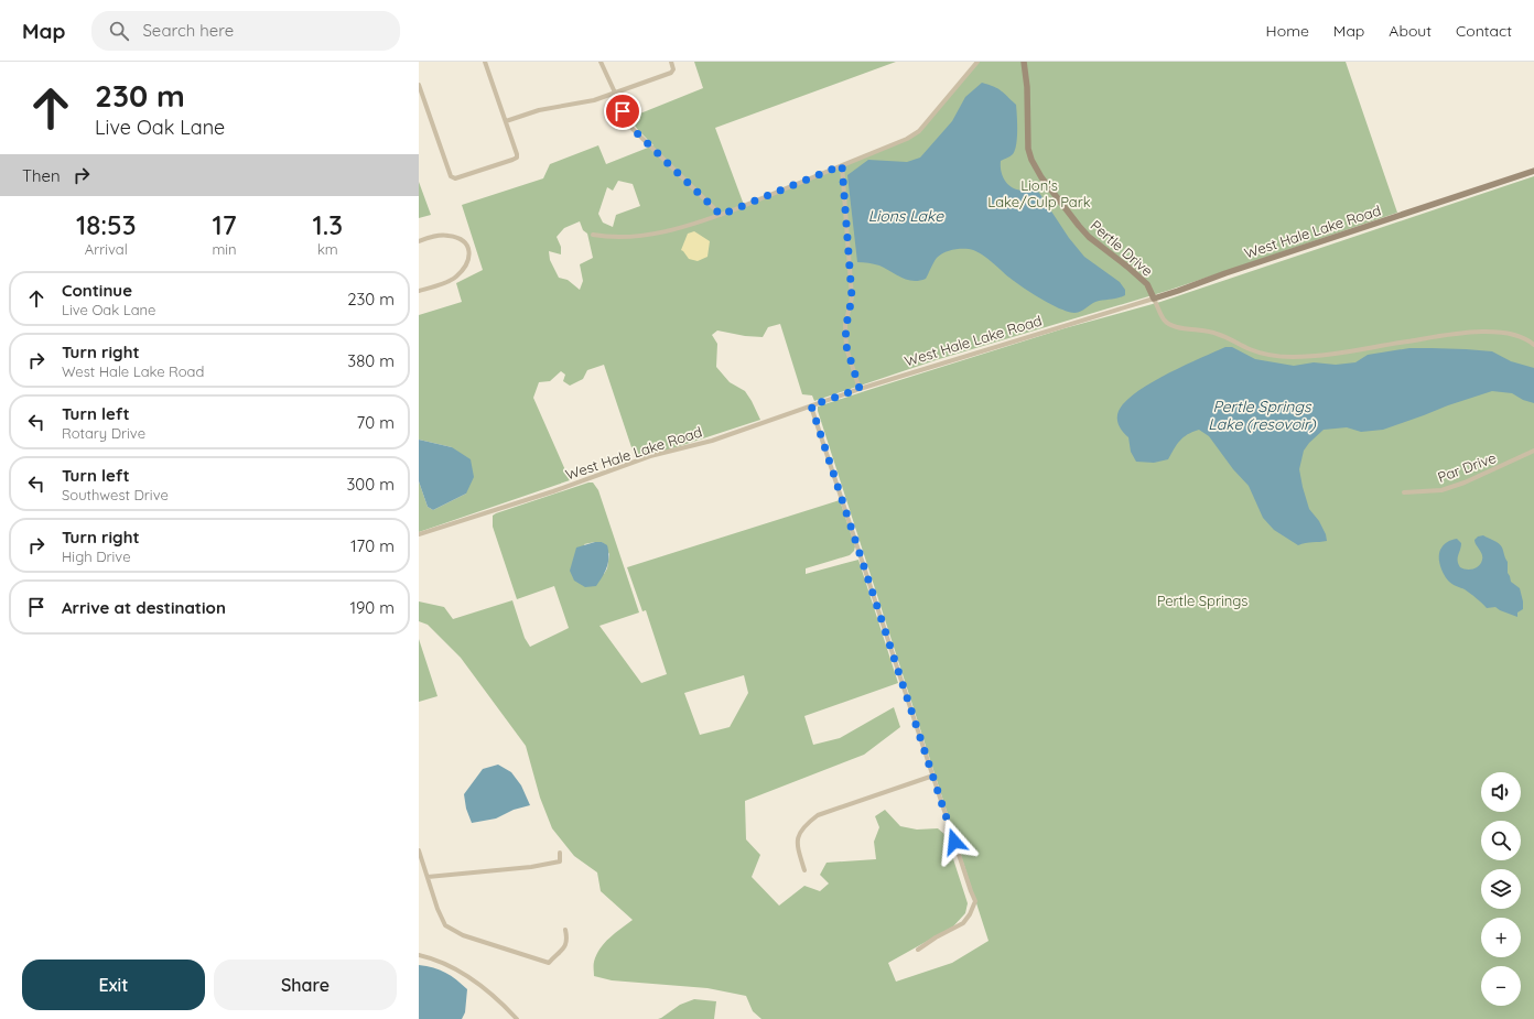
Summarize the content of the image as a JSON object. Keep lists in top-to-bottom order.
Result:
{
  "streets": {
    "street": ["West Hale Lake Road", "Pertle Drive", "Par Drive"]
  },
  "crossings": [
    ["West Hale Lake Road", "Pertle Drive"]
  ],
  "water": ["Lions Lake", "Pertle Springs Lake (resovoir)"],
  "parks": ["Lion's Lake/Culp Park", "Pertle Springs"],
  "page": {
    "header": "Map",
    "search": "Search here",
    "nav": [
      "Home",
      "Map",
      "About",
      "Contact"
    ],
    "turn": ["230 m", "Live Oak Lane"],
    "then": "Then",
    "eta": [
      "18:53",
      "Arrival",
      "17",
      "min",
      "1.3",
      "km"
    ],
    "list": [
      {
        "name": "Continue",
        "note": "Live Oak Lane",
        "value": "230 m"
      },
      {
        "name": "Turn right",
        "note": "West Hale Lake Road",
        "value": "380 m"
      },
      {
        "name": "Turn left",
        "note": "Rotary Drive",
        "value": "70 m"
      },
      {
        "name": "Turn left",
        "note": "Southwest Drive",
        "value": "300 m"
      },
      {
        "name": "Turn right",
        "note": "High Drive",
        "value": "170 m"
      },
      {
        "name": "Arrive at destination",
        "value": "190 m"
      }
    ],
    "map_buttons": ["+", "−"],
    "buttons": ["Exit", "Share"]
  }
}
